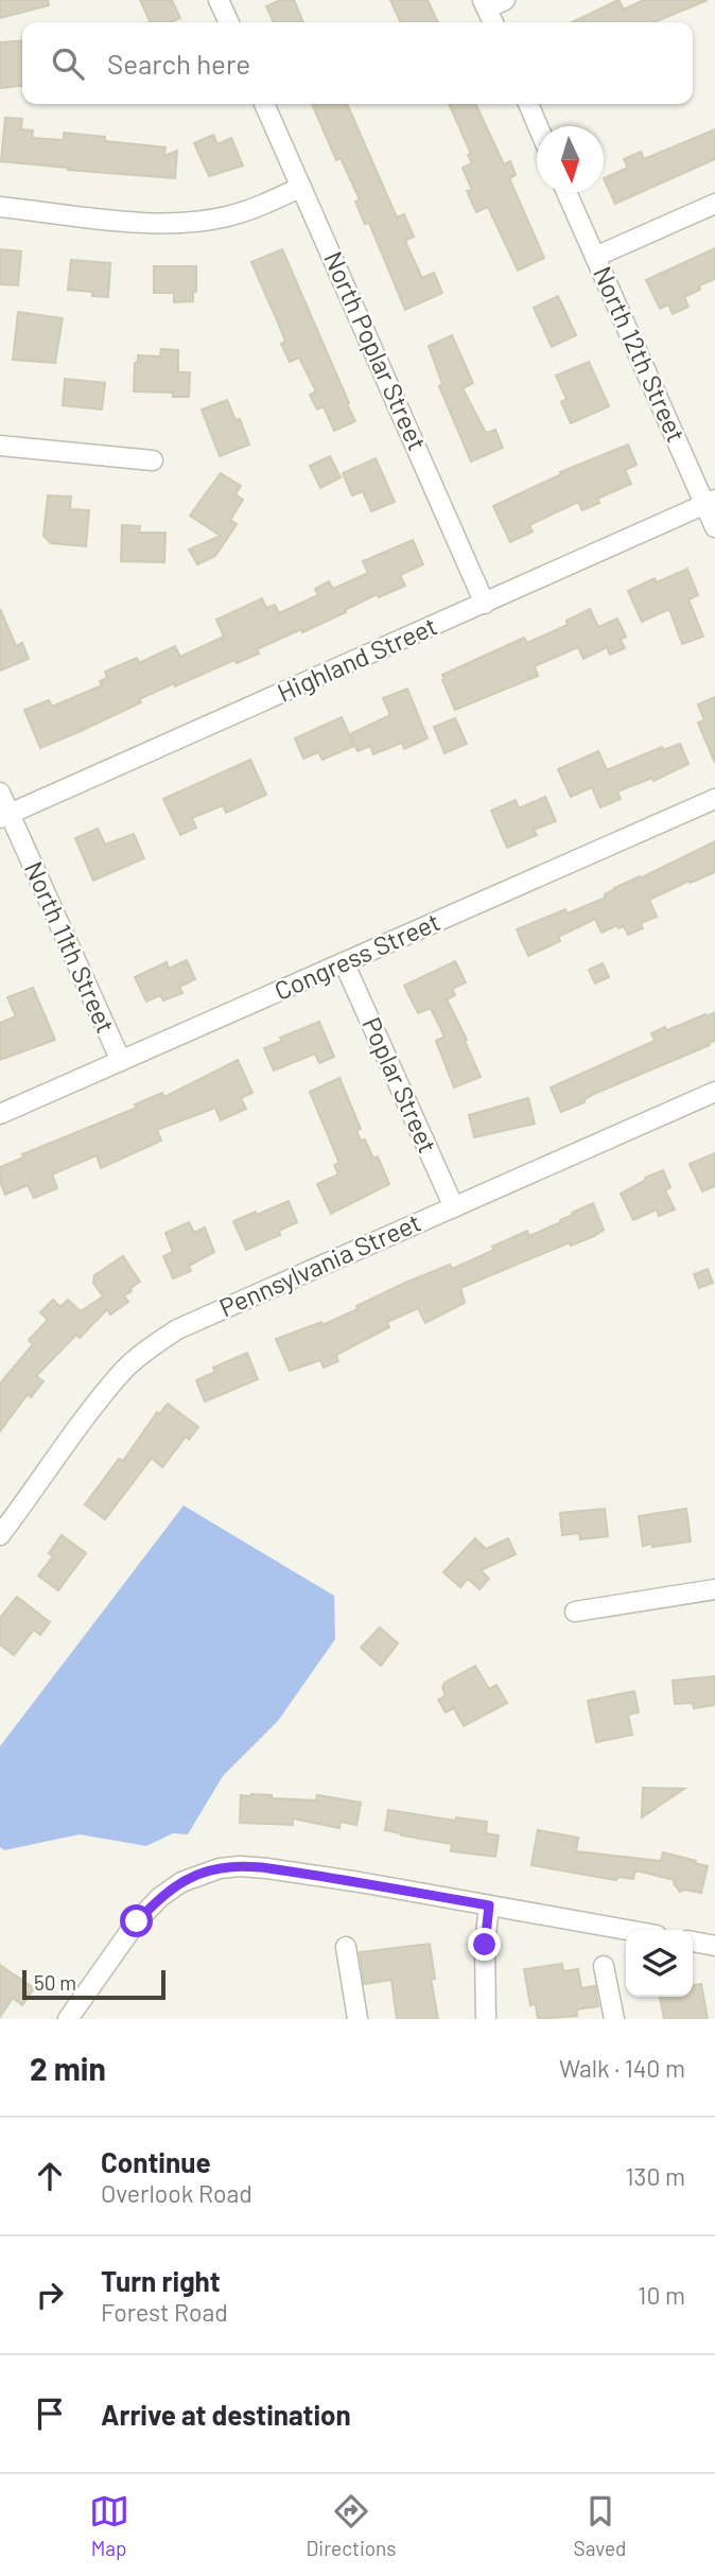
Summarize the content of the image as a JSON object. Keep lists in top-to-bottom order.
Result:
{
  "streets": {
    "street": [
      "North Poplar Street",
      "North 12th Street",
      "Highland Street",
      "North 11th Street",
      "Congress Street",
      "Poplar Street",
      "Pennsylvania Street"
    ]
  },
  "crossings": [
    ["North Poplar Street", "Highland Street"],
    ["North 12th Street", "Highland Street"],
    ["Highland Street", "North 11th Street"],
    ["North 11th Street", "Congress Street"],
    ["Congress Street", "Poplar Street"],
    ["Poplar Street", "Pennsylvania Street"]
  ],
  "scale_bar": "50 m",
  "north": "bottom",
  "page": {
    "search": "Search here",
    "scale": "50 m",
    "heading": ["2 min", "Walk · 140 m"],
    "list": [
      ["Continue", "Overlook Road", "130 m"],
      ["Turn right", "Forest Road", "10 m"],
      "Arrive at destination"
    ],
    "nav": ["Map", "Directions", "Saved"]
  }
}
